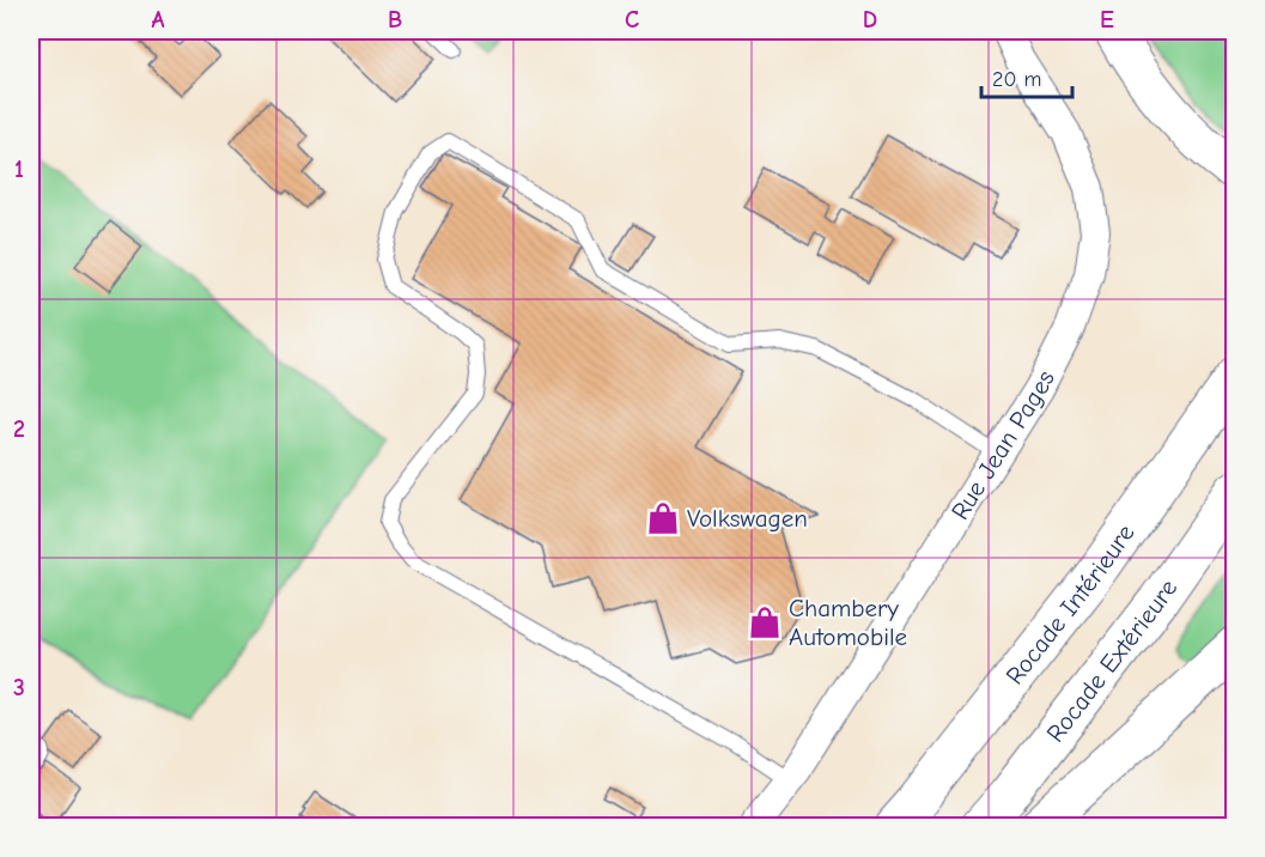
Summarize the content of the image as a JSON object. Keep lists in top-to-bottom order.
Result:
{
  "streets": {
    "highway": ["Rocade Intérieure", "Rocade Extérieure"],
    "street": ["Rue Jean Pages"]
  },
  "places": {
    "shop": ["Volkswagen", "Chambery Automobile"]
  },
  "scale_bar": "20 m",
  "grid": {
    "columns": [
      "A",
      "B",
      "C",
      "D",
      "E"
    ],
    "rows": ["1", "2", "3"]
  }
}
